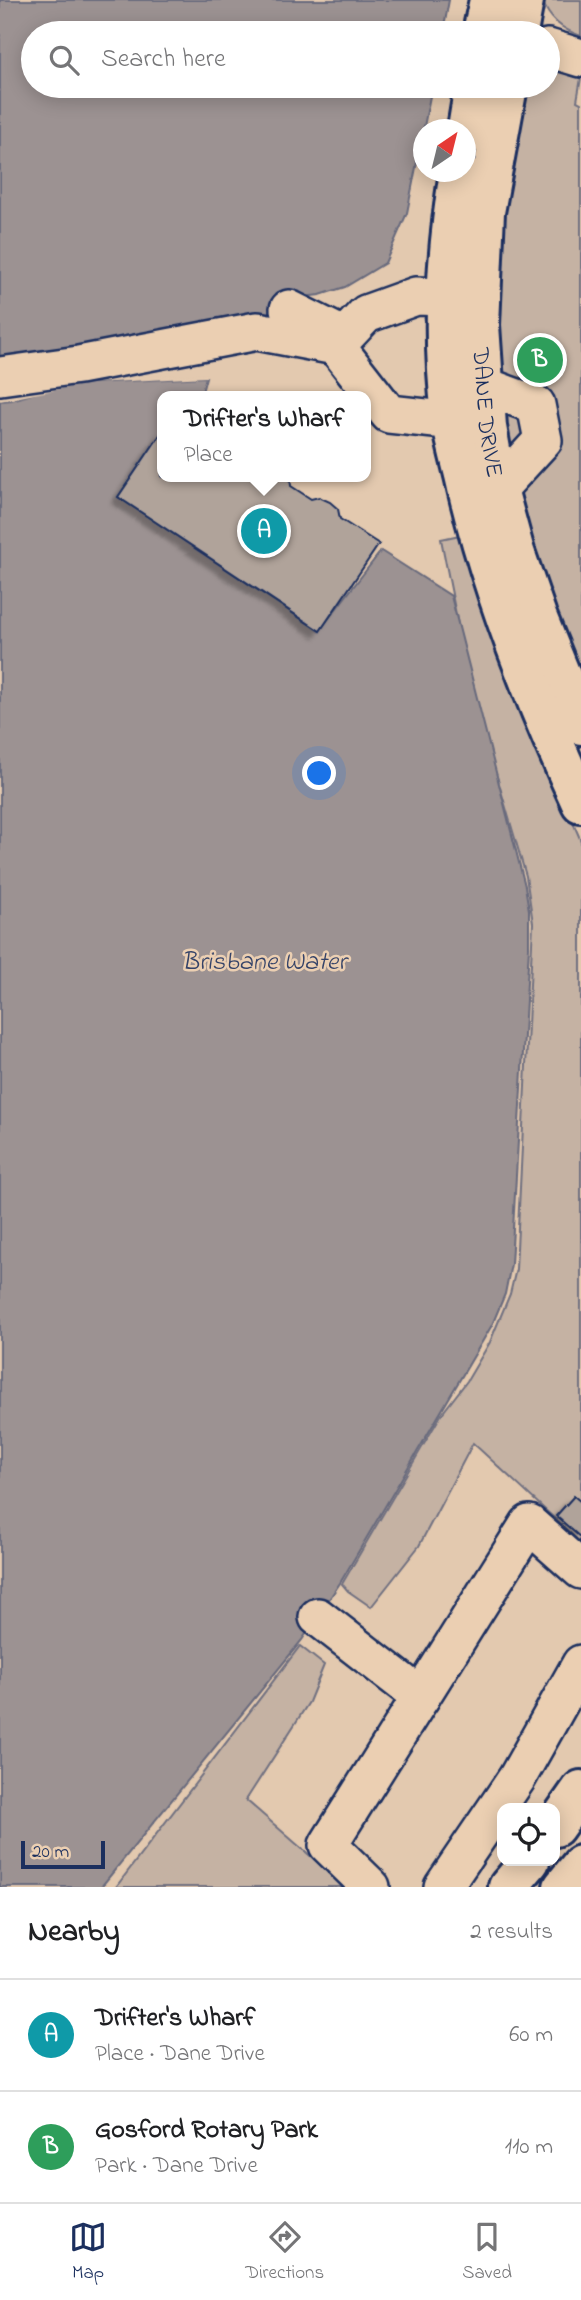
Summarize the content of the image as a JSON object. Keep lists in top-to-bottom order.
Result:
{
  "streets": {
    "highway": ["DANE DRIVE"]
  },
  "water": ["Brisbane Water"],
  "scale_bar": "20 m",
  "north": "top right",
  "page": {
    "search": "Search here",
    "pins": ["B", "A"],
    "popup": ["Drifter's Wharf", "Place"],
    "scale": "20 m",
    "heading": ["Nearby", "2 results"],
    "list": [
      {
        "mark": "A",
        "name": "Drifter's Wharf",
        "note": "Place · Dane Drive",
        "value": "60 m"
      },
      {
        "mark": "B",
        "name": "Gosford Rotary Park",
        "note": "Park · Dane Drive",
        "value": "110 m"
      }
    ],
    "nav": ["Map", "Directions", "Saved"]
  }
}
